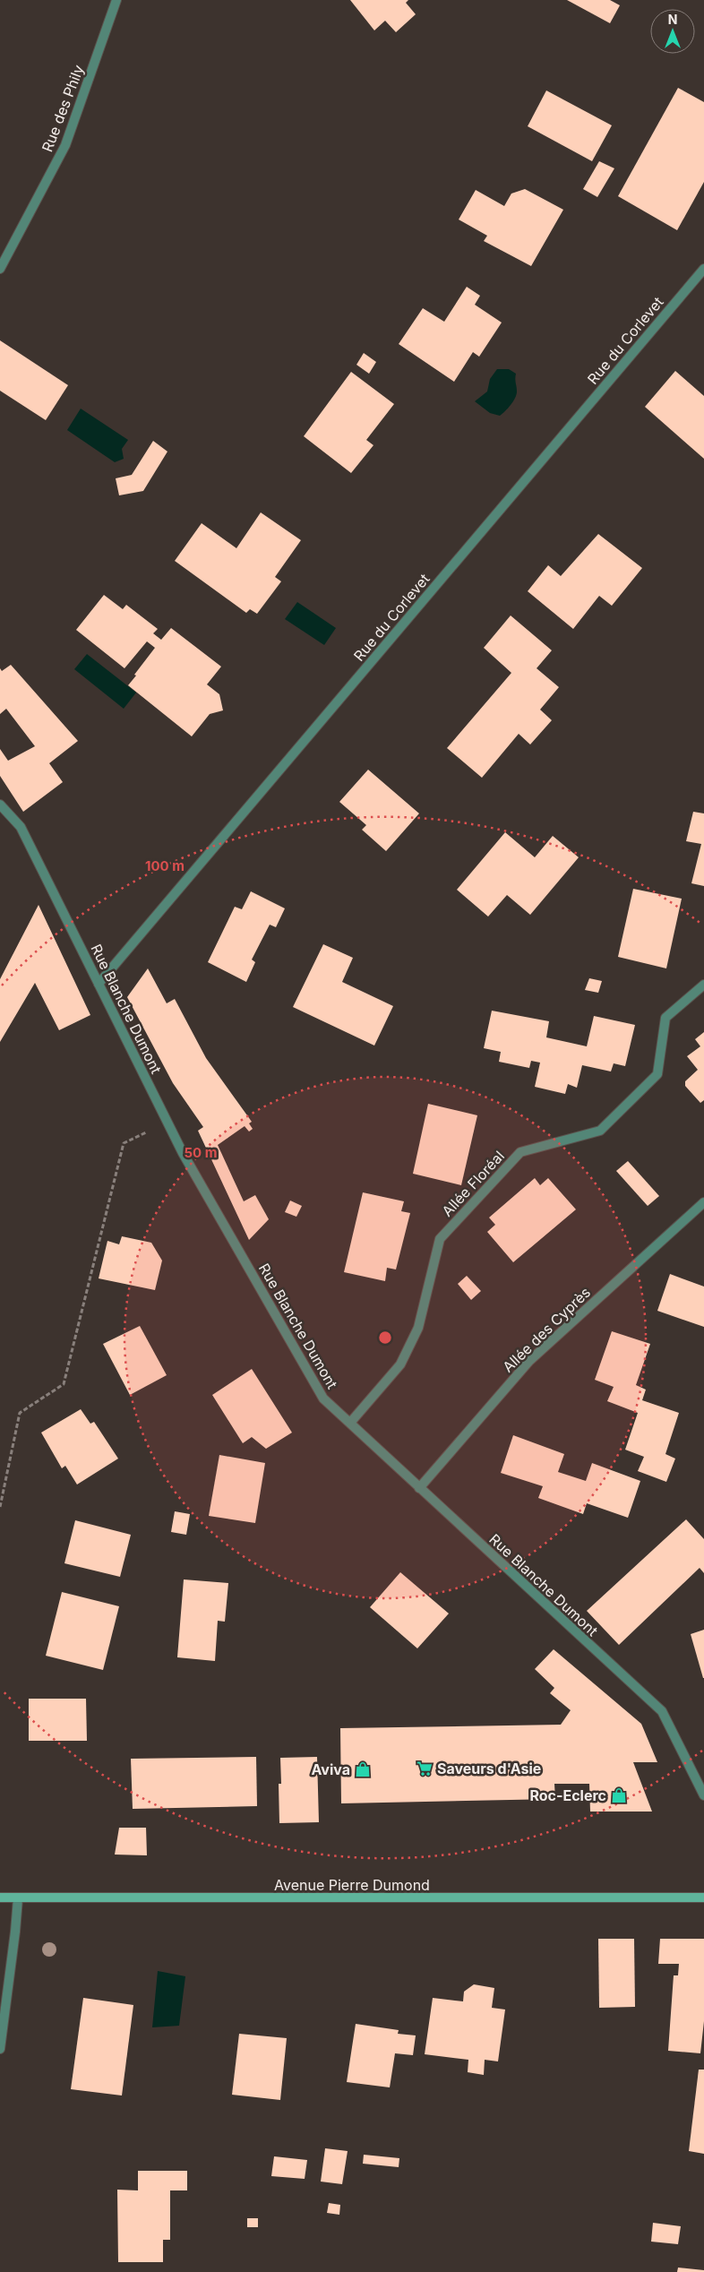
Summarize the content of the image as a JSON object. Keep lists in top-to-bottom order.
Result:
{
  "streets": {
    "main road": ["Avenue Pierre Dumond"],
    "street": [
      "Rue des Phily",
      "Rue du Corlevet",
      "Rue Blanche Dumont",
      "Allée Floréal",
      "Allée des Cyprès"
    ]
  },
  "crossings": [
    ["Rue du Corlevet", "Rue Blanche Dumont"],
    ["Rue Blanche Dumont", "Allée Floréal"],
    ["Rue Blanche Dumont", "Allée des Cyprès"]
  ],
  "places": {
    "supermarket": ["Saveurs d'Asie"],
    "shop": ["Aviva", "Roc-Eclerc"]
  },
  "north": "top",
  "rings": ["100 m", "50 m"]
}
